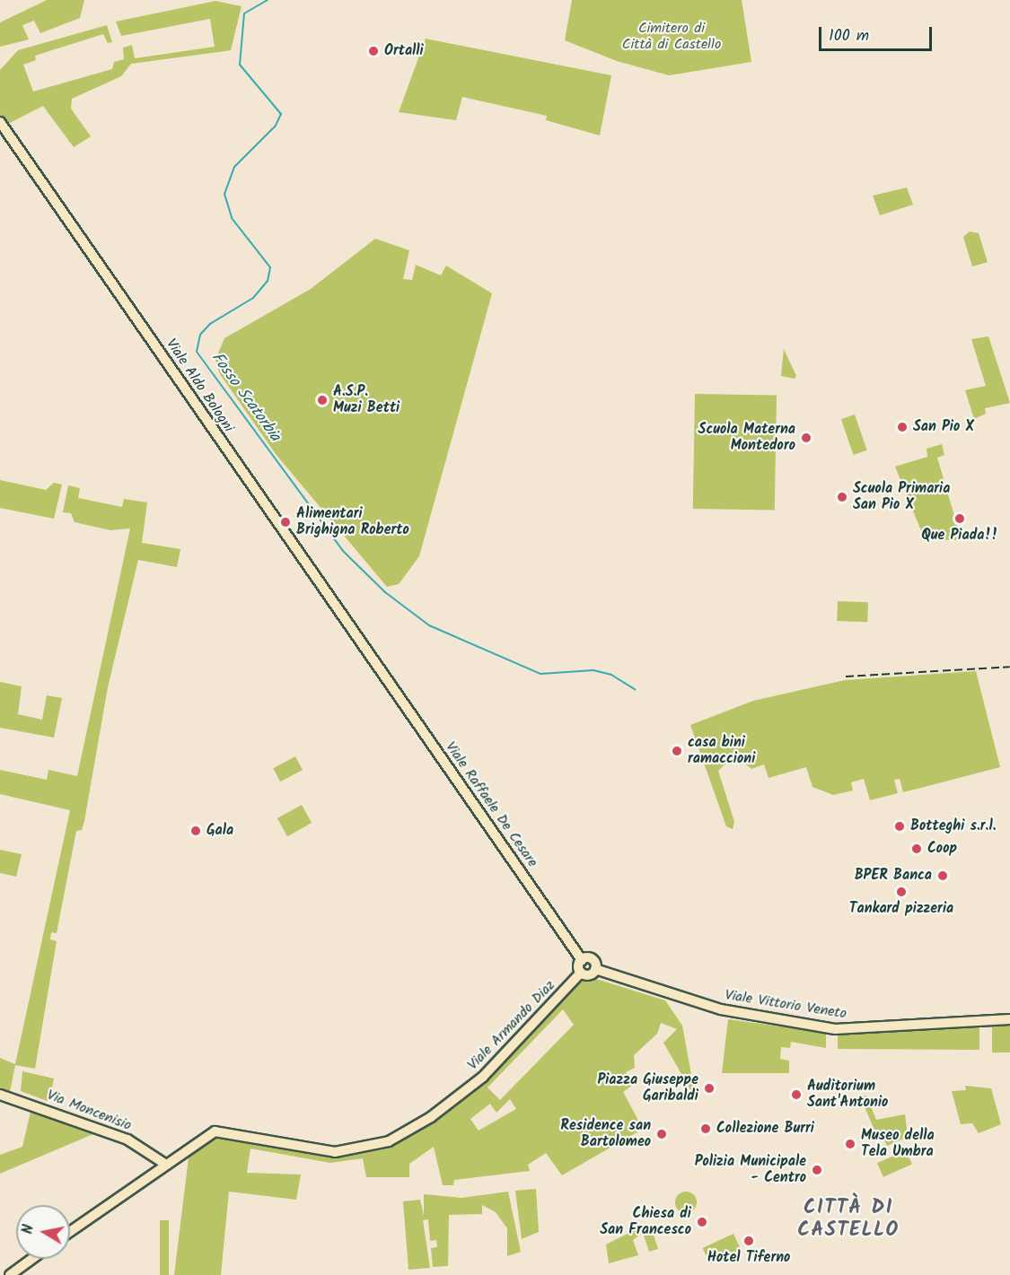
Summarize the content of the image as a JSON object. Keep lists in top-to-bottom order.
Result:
{
  "streets": {
    "main road": [
      "Viale Aldo Bologni",
      "Viale Raffaele De Cesare",
      "Viale Vittorio Veneto",
      "Viale Armando Diaz",
      "Via Moncenisio"
    ]
  },
  "crossings": [
    ["Viale Aldo Bologni", "Viale Raffaele De Cesare"],
    ["Viale Raffaele De Cesare", "Viale Vittorio Veneto"],
    ["Viale Armando Diaz", "Via Moncenisio"]
  ],
  "districts": ["CITTÀ DI CASTELLO"],
  "water": ["Fosso Scatorbia"],
  "parks": ["Cimitero di Città di Castello"],
  "places": [
    "Ortalli",
    "A.S.P. Muzi Betti",
    "San Pio X",
    "Scuola Materna Montedoro",
    "Scuola Primaria San Pio X",
    "Que Piada!!",
    "Alimentari Brighigna Roberto",
    "casa bini ramaccioni",
    "Botteghi s.r.l.",
    "Gala",
    "Coop",
    "BPER Banca",
    "Tankard pizzeria",
    "Piazza Giuseppe Garibaldi",
    "Auditorium Sant'Antonio",
    "Collezione Burri",
    "Residence san Bartolomeo",
    "Museo della Tela Umbra",
    "Polizia Municipale - Centro",
    "Chiesa di San Francesco",
    "Hotel Tiferno"
  ],
  "scale_bar": "100 m",
  "north": "left"
}
